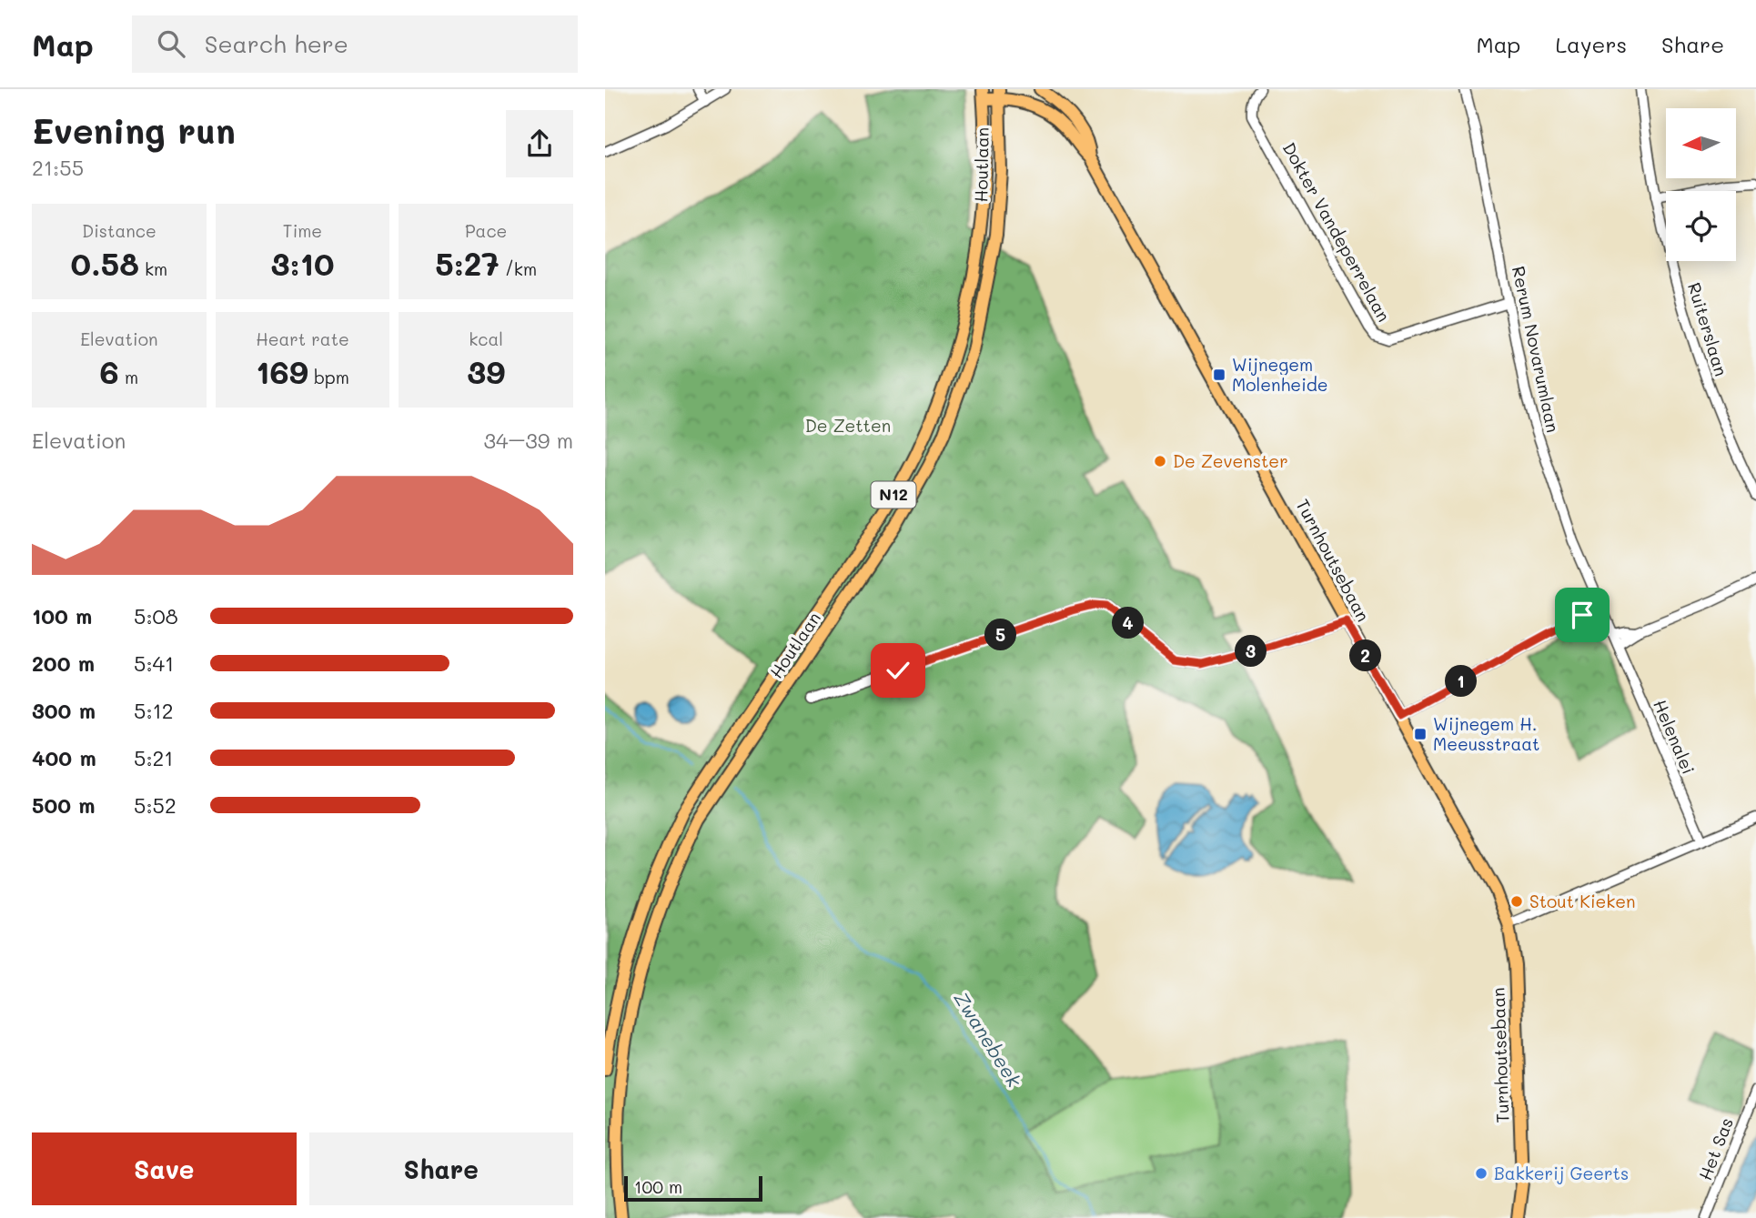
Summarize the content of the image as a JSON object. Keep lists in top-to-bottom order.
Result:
{
  "streets": {
    "main road": ["Houtlaan", "N12", "Turnhoutsebaan"],
    "street": [
      "Dokter Vandeperrelaan",
      "Ruiterslaan",
      "Rerum Novarumlaan",
      "Helenalei",
      "Het Sas"
    ]
  },
  "crossings": [
    ["Houtlaan", "Turnhoutsebaan"],
    ["Dokter Vandeperrelaan", "Rerum Novarumlaan"],
    ["Rerum Novarumlaan", "Helenalei"]
  ],
  "water": ["Zwanebeek"],
  "parks": ["De Zetten"],
  "places": {
    "transit": ["Wijnegem Molenheide", "Wijnegem H. Meeusstraat"],
    "other": ["De Zevenster", "Stout Kieken", "Bakkerij Geerts"]
  },
  "scale_bar": "100 m",
  "north": "left",
  "page": {
    "header": "Map",
    "search": "Search here",
    "nav": ["Map", "Layers", "Share"],
    "heading": ["Evening run", "21:55"],
    "stats": [
      ["Distance", "0.58 km"],
      ["Time", "3:10"],
      ["Pace", "5:27 /km"],
      ["Elevation", "6 m"],
      ["Heart rate", "169 bpm"],
      ["kcal", "39"]
    ],
    "chart": ["Elevation", "34–39 m"],
    "list": [
      {
        "name": "100 m",
        "note": "5:08"
      },
      {
        "name": "200 m",
        "note": "5:41"
      },
      {
        "name": "300 m",
        "note": "5:12"
      },
      {
        "name": "400 m",
        "note": "5:21"
      },
      {
        "name": "500 m",
        "note": "5:52"
      }
    ],
    "pins": [
      "4",
      "5",
      "3",
      "2",
      "1"
    ],
    "buttons": ["Save", "Share"],
    "scale": "100 m"
  }
}
